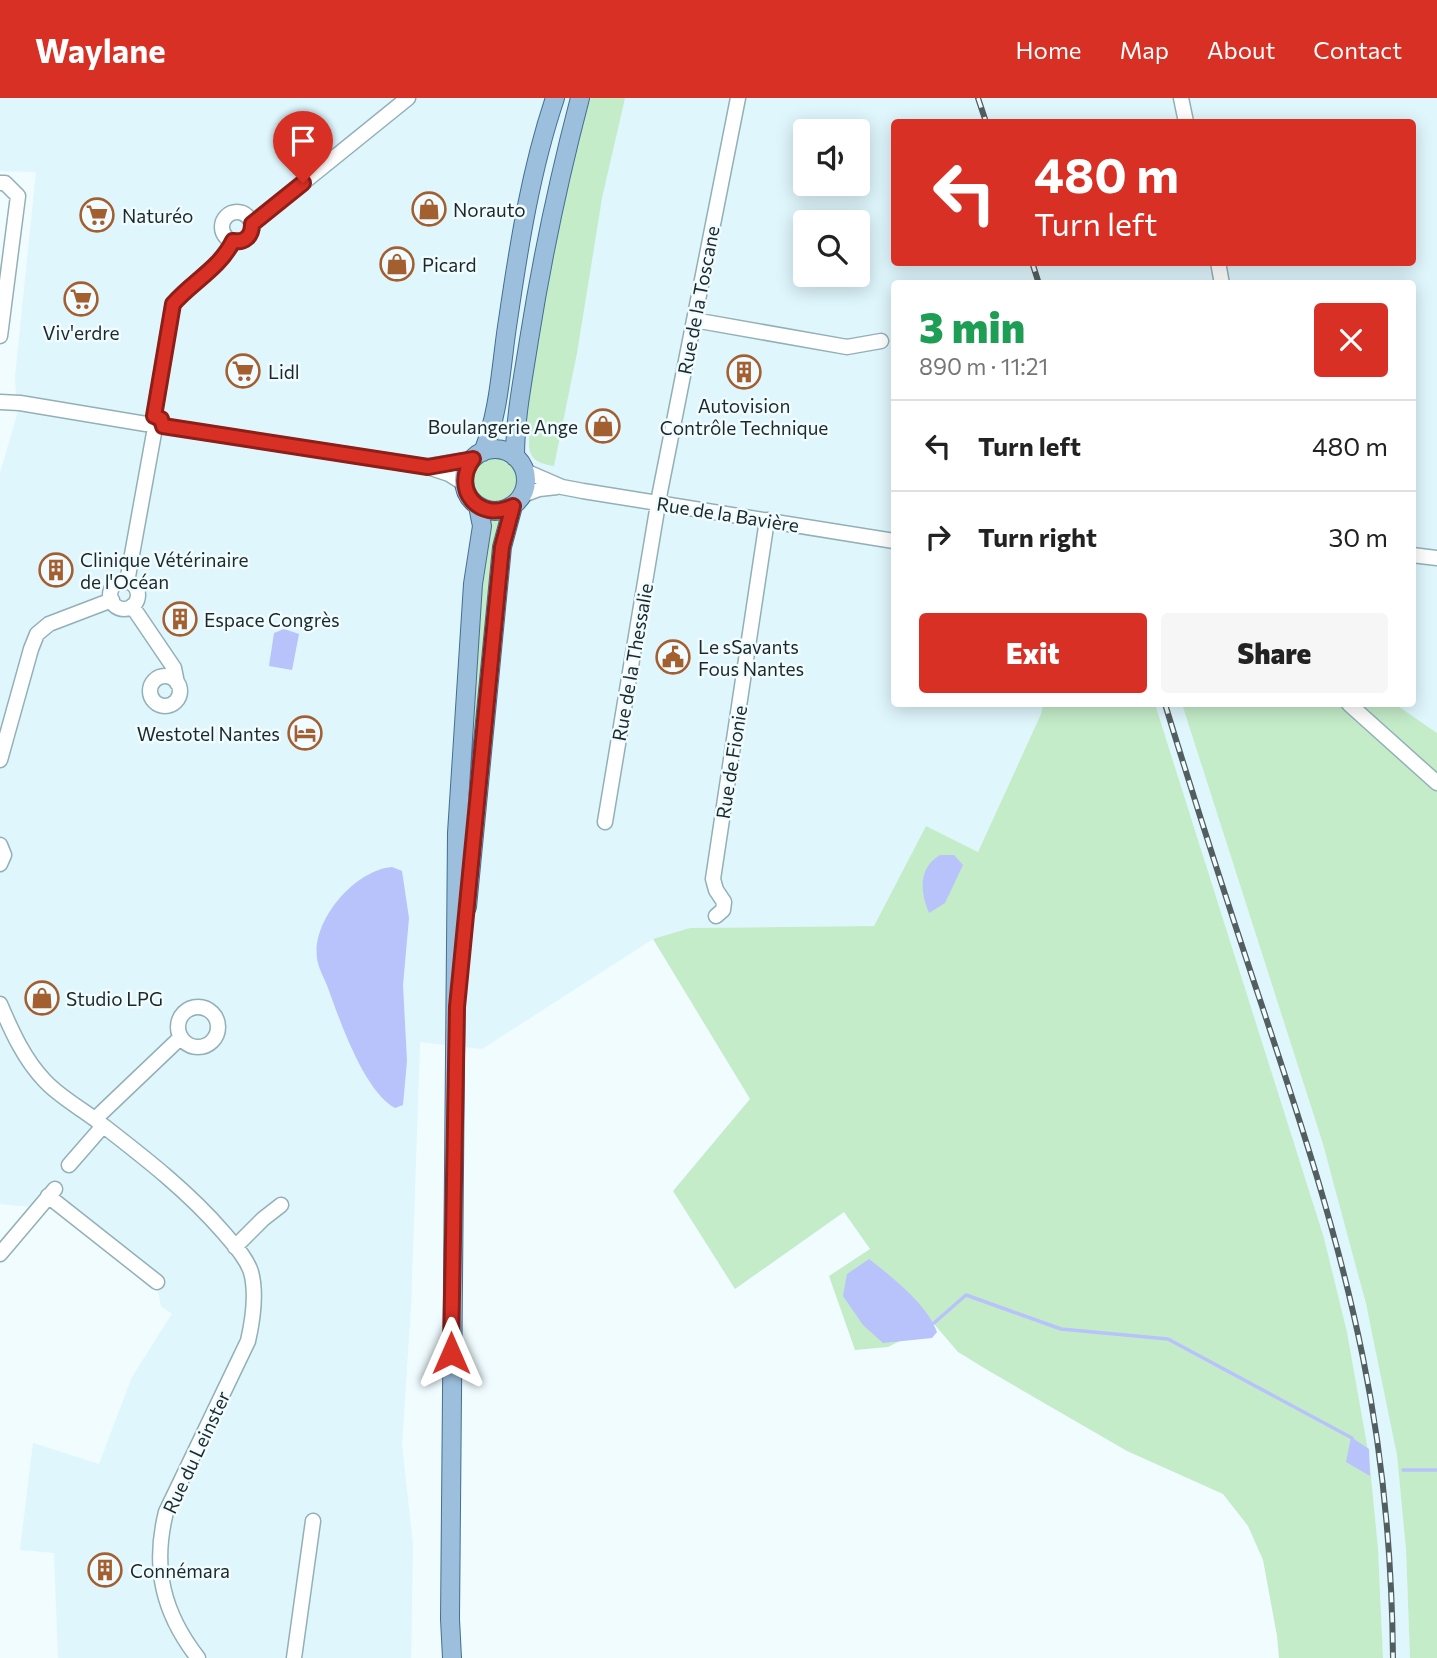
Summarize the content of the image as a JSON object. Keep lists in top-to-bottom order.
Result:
{
  "streets": {
    "street": [
      "Rue de la Toscane",
      "Rue de la Bavière",
      "Rue de la Thessalie",
      "Rue de Fionie",
      "Rue du Leinster"
    ]
  },
  "crossings": [
    ["Rue de la Toscane", "Rue de la Bavière"],
    ["Rue de la Toscane", "Rue de la Thessalie"],
    ["Rue de la Bavière", "Rue de la Thessalie"],
    ["Rue de la Bavière", "Rue de Fionie"]
  ],
  "places": {
    "shop": [
      "Norauto",
      "Picard",
      "Boulangerie Ange",
      "Studio LPG"
    ],
    "supermarket": ["Naturéo", "Viv'erdre", "Lidl"],
    "building": [
      "Autovision Contrôle Technique",
      "Clinique Vétérinaire de l'Océan",
      "Espace Congrès",
      "Connémara"
    ],
    "public building": ["Le sSavants Fous Nantes"],
    "hotel": ["Westotel Nantes"]
  },
  "page": {
    "header": "Waylane",
    "nav": [
      "Home",
      "Map",
      "About",
      "Contact"
    ],
    "turn": ["480 m", "Turn left"],
    "heading": ["3 min", "890 m · 11:21"],
    "list": [
      {
        "name": "Turn left",
        "value": "480 m"
      },
      {
        "name": "Turn right",
        "value": "30 m"
      }
    ],
    "buttons": ["Exit", "Share"]
  }
}
